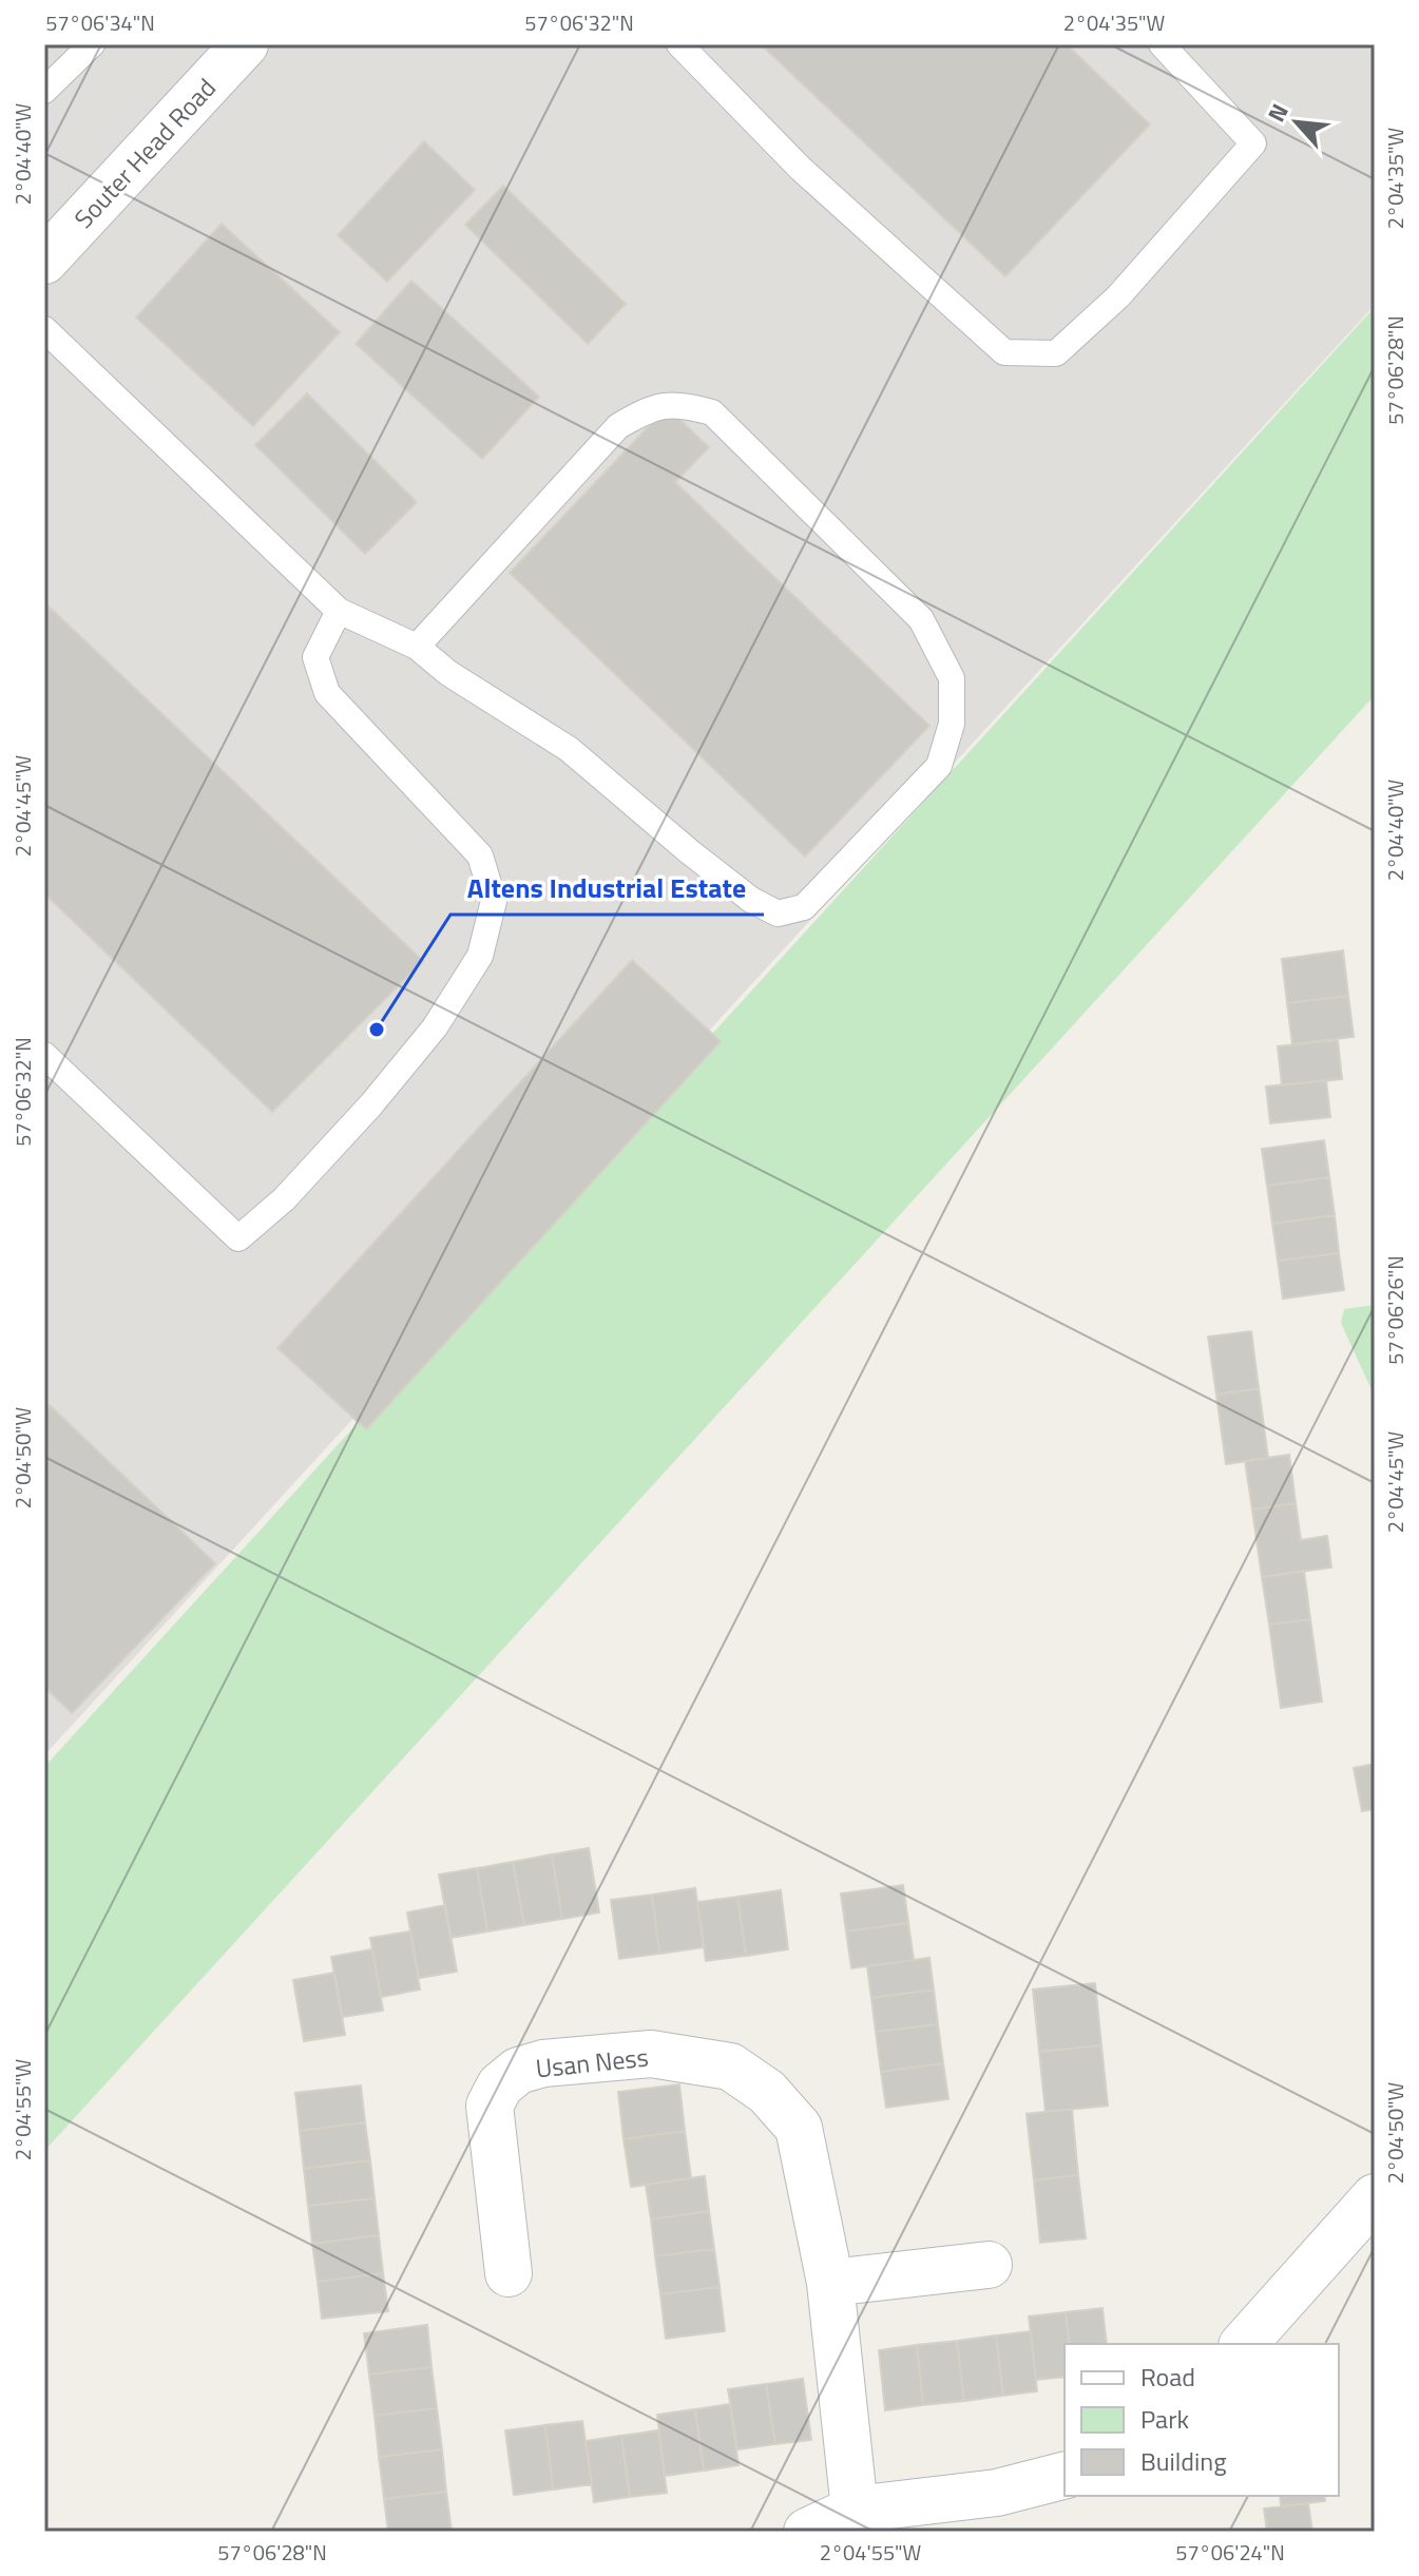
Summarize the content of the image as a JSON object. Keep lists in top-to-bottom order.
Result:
{
  "streets": {
    "street": ["Souter Head Road", "Usan Ness"]
  },
  "places": ["Altens Industrial Estate"],
  "legend": ["Road", "Park", "Building"],
  "north": "top left",
  "coordinates": [
    "57°06'34\"N",
    "57°06'32\"N",
    "2°04'35\"W",
    "2°04'40\"W",
    "57°06'28\"N",
    "2°04'45\"W",
    "57°06'26\"N",
    "2°04'50\"W",
    "2°04'55\"W",
    "57°06'24\"N"
  ]
}
